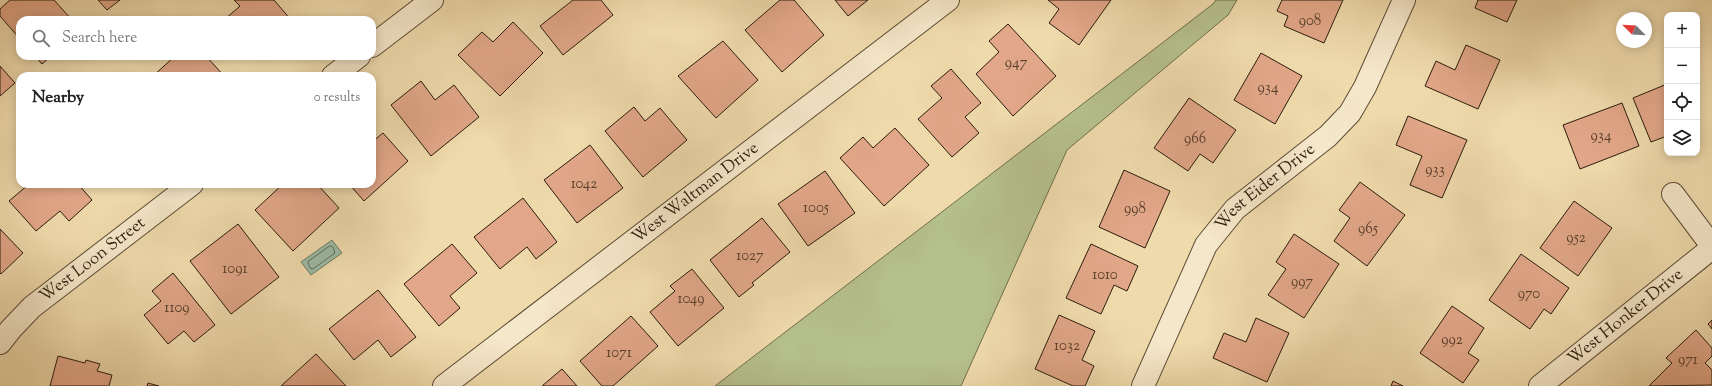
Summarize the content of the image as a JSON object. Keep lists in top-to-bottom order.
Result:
{
  "streets": {
    "street": [
      "West Eider Drive",
      "West Waltman Drive",
      "West Loon Street",
      "West Honker Drive"
    ]
  },
  "house_numbers": [
    "908",
    "947",
    "934",
    "934",
    "966",
    "933",
    "1042",
    "1005",
    "998",
    "965",
    "952",
    "1027",
    "1091",
    "1010",
    "997",
    "970",
    "1049",
    "1109",
    "992",
    "1032",
    "1071",
    "971"
  ],
  "north": "top left",
  "page": {
    "map_buttons": ["+", "−"],
    "search": "Search here",
    "heading": ["Nearby", "0 results"]
  }
}
